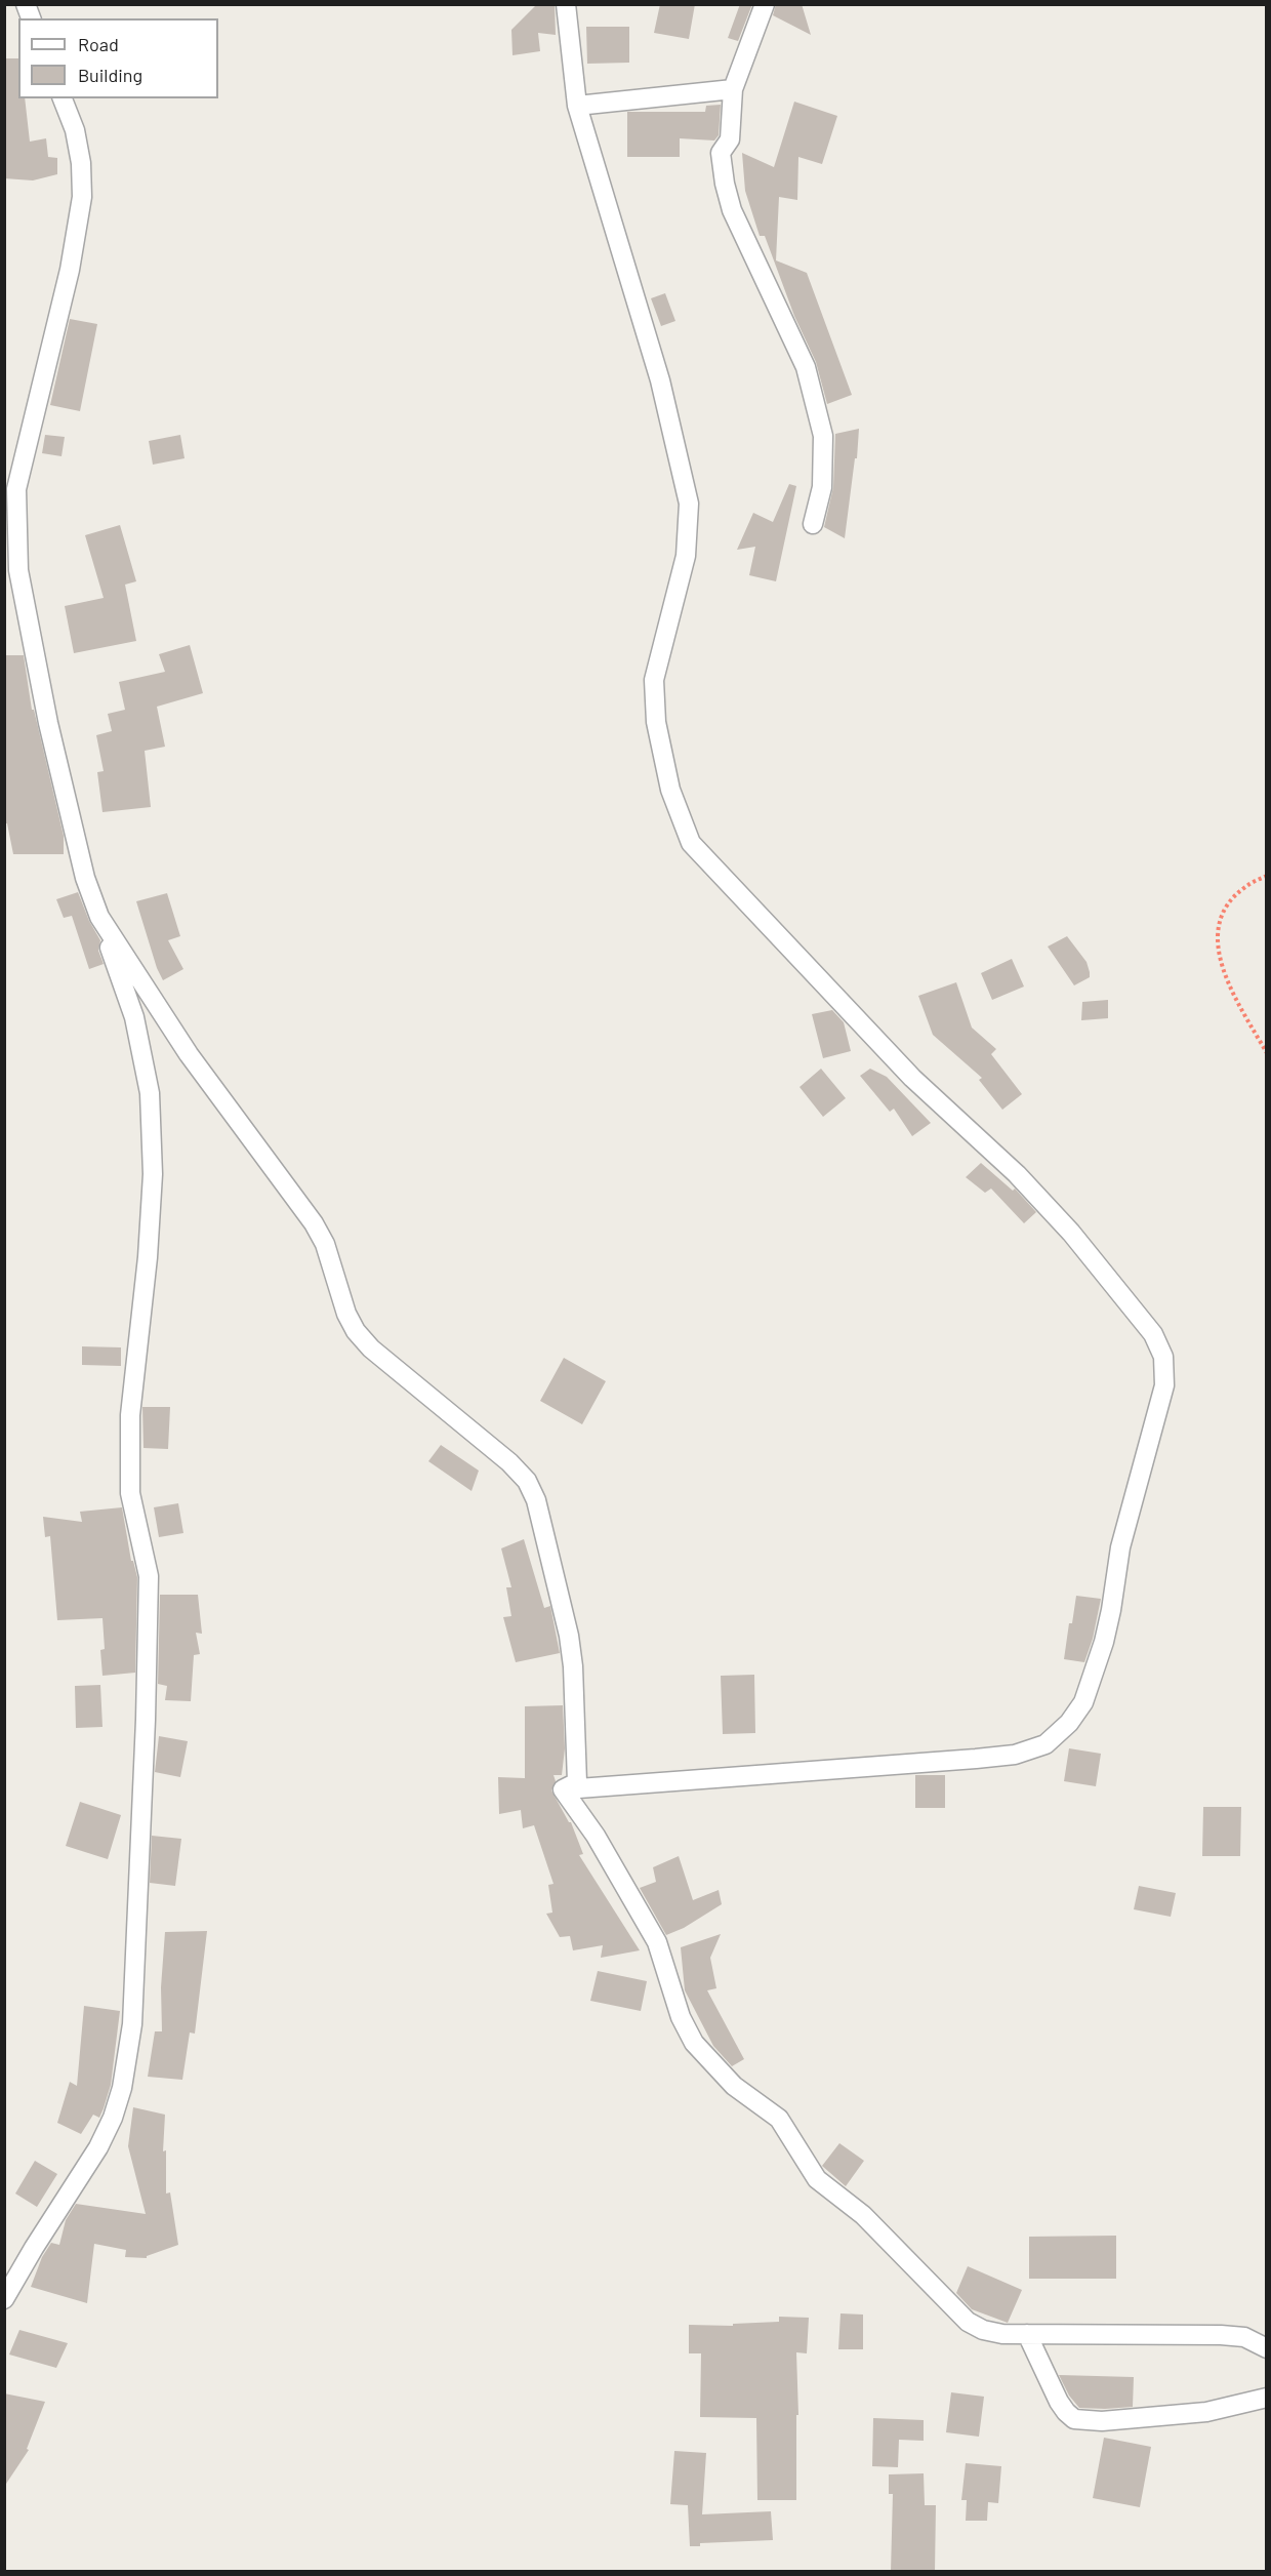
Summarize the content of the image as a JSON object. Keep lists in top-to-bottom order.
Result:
{
  "legend": ["Road", "Building"]
}
